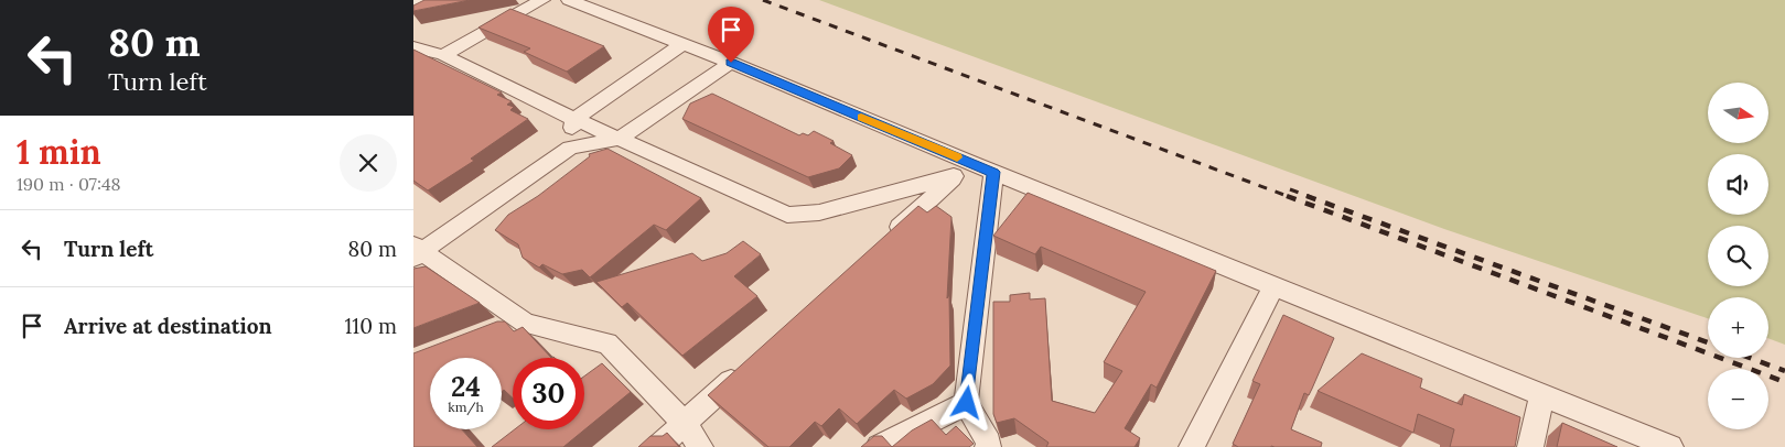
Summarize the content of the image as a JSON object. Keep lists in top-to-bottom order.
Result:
{
  "north": "right",
  "page": {
    "turn": ["80 m", "Turn left"],
    "map_buttons": ["+", "−"],
    "heading": ["1 min", "190 m · 07:48"],
    "list": [
      {
        "name": "Turn left",
        "value": "80 m"
      },
      {
        "name": "Arrive at destination",
        "value": "110 m"
      }
    ],
    "speed": "24 km/h",
    "limit": "30"
  }
}
